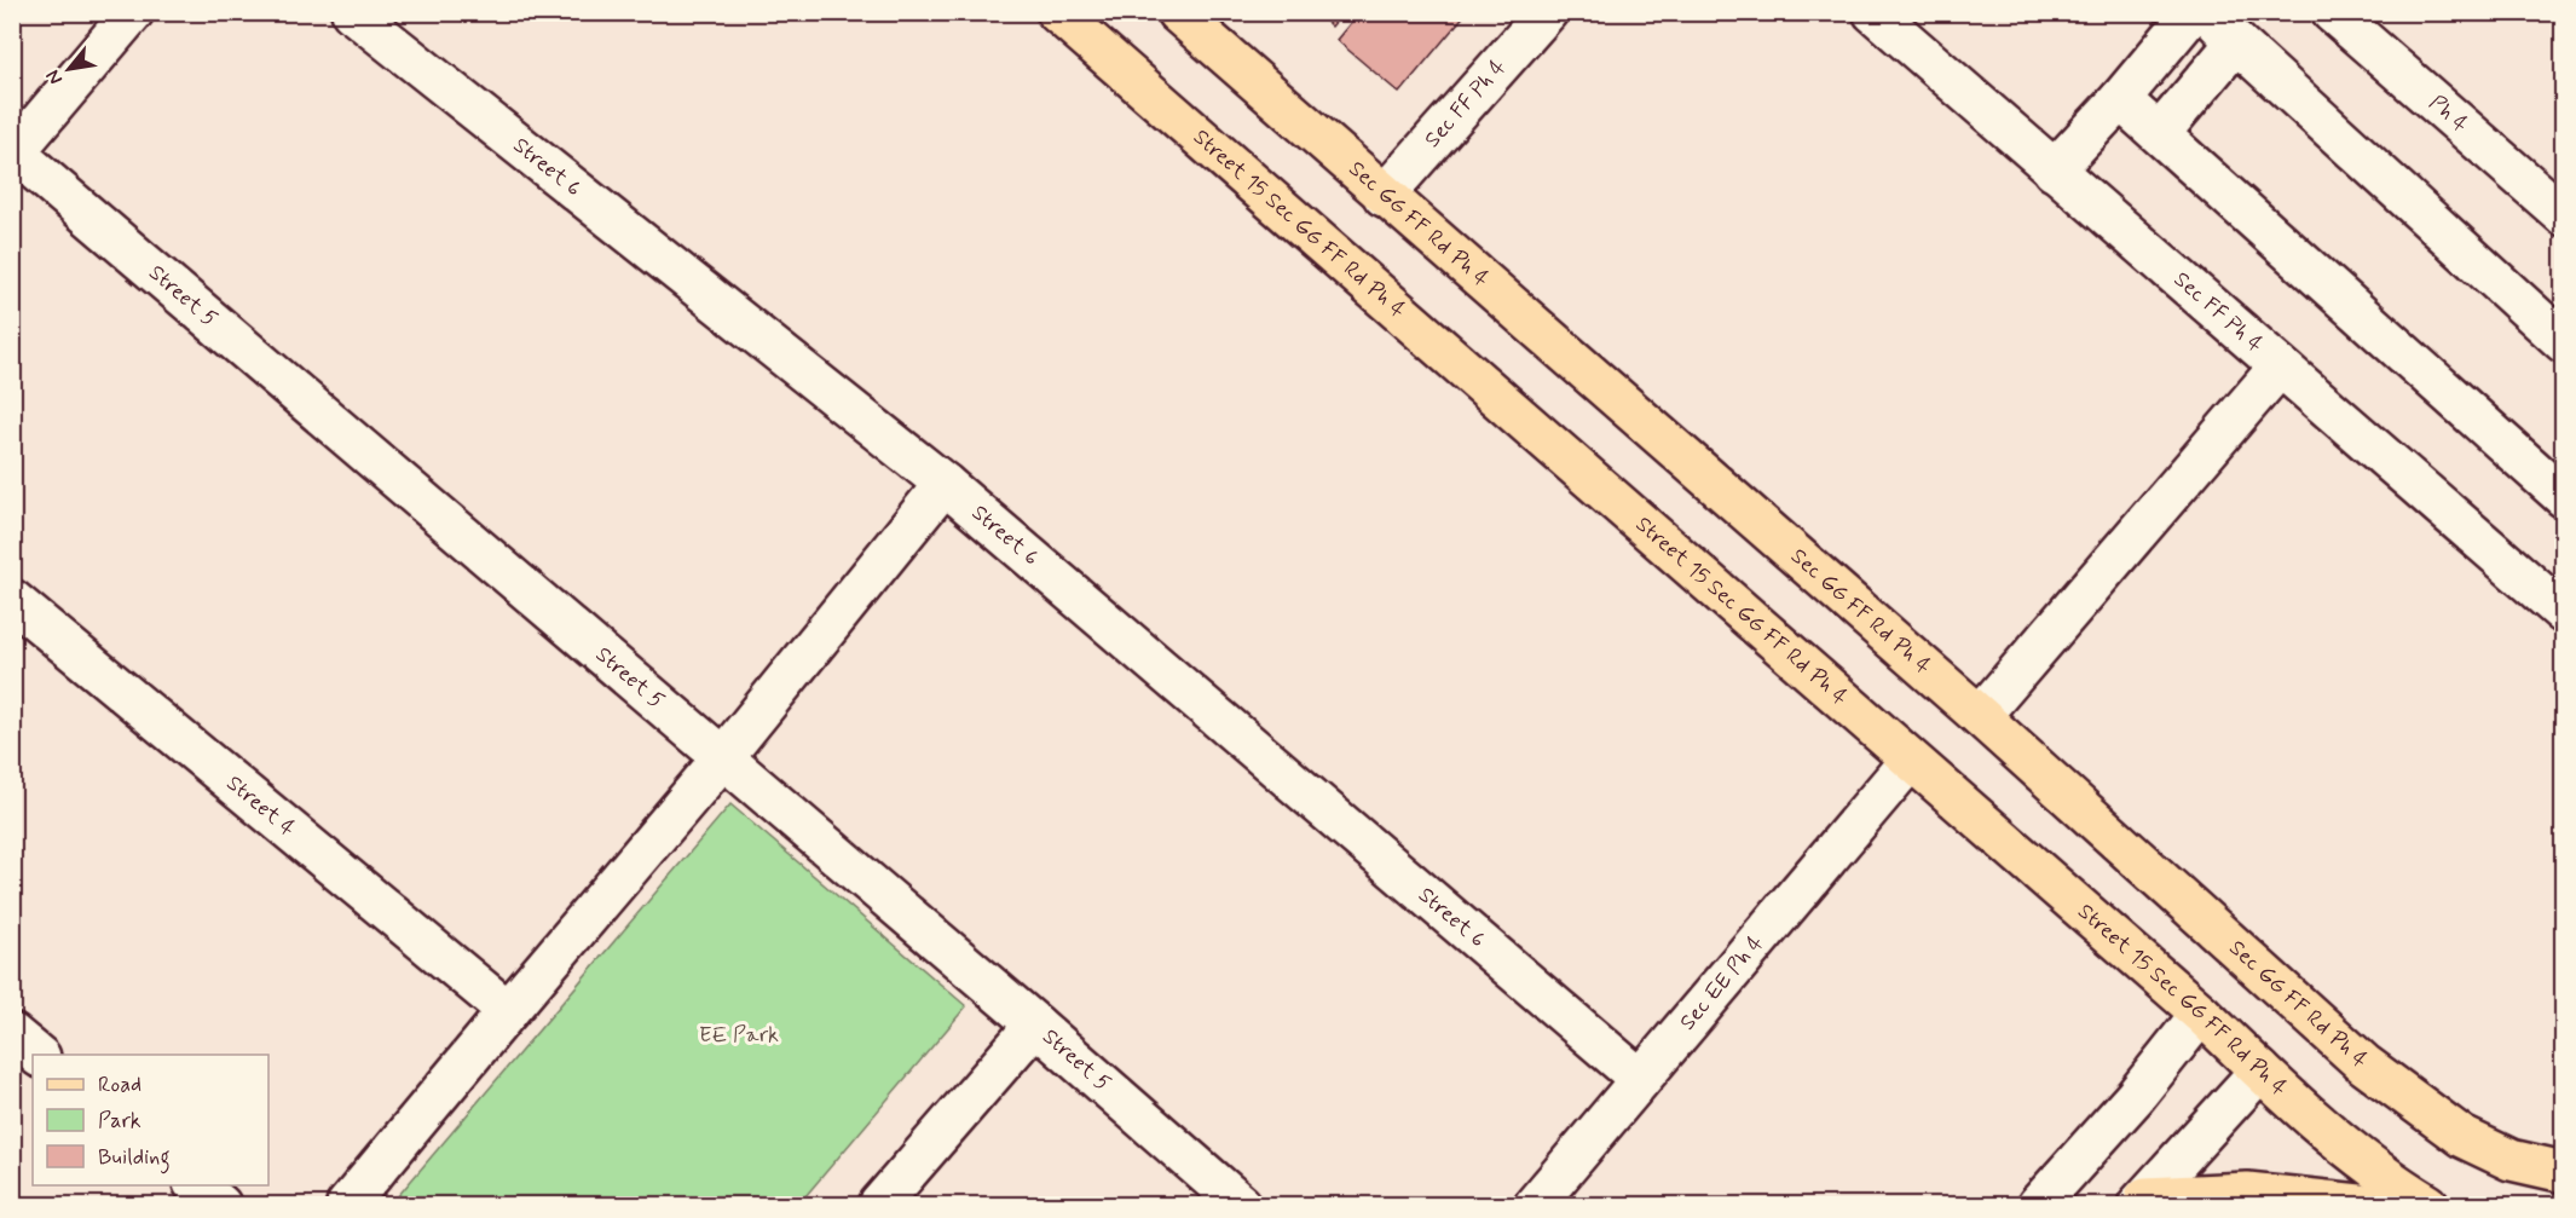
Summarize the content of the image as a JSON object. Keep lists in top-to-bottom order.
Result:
{
  "streets": {
    "main road": ["Street 15 Sec GG FF Rd Ph 4", "Sec GG FF Rd Ph 4"],
    "street": [
      "Sec FF Ph 4",
      "Ph 4",
      "Street 6",
      "Street 5",
      "Street 4",
      "Sec EE Ph 4"
    ]
  },
  "crossings": [
    ["Sec FF Ph 4", "Sec GG FF Rd Ph 4"],
    ["Street 6", "Sec EE Ph 4"],
    ["Street 15 Sec GG FF Rd Ph 4", "Sec EE Ph 4"]
  ],
  "parks": ["EE Park"],
  "legend": ["Road", "Park", "Building"],
  "north": "bottom left"
}
